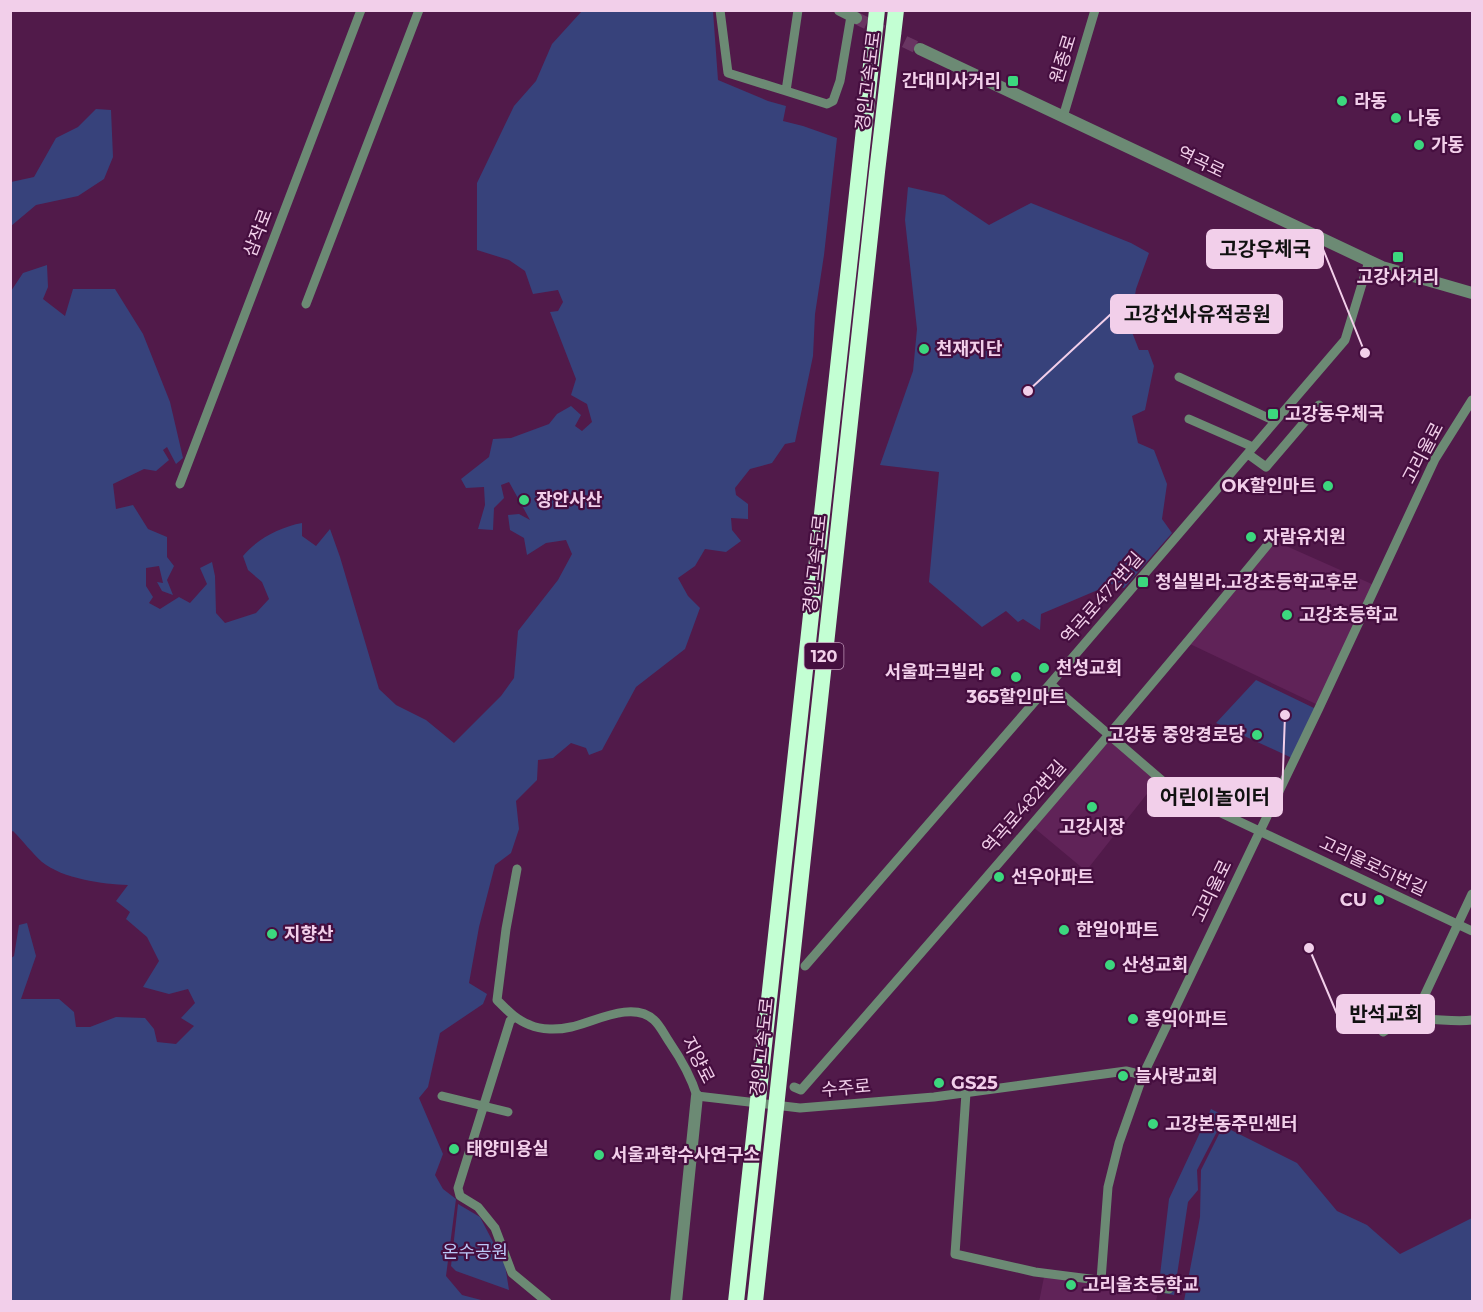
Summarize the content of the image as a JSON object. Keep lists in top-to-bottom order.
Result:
{
  "streets": {
    "highway": ["경인고속도로", "120"],
    "street": [
      "원종로",
      "역곡로",
      "삼작로",
      "고리울로",
      "역곡로472번길",
      "역곡로482번길",
      "고리울로51번길",
      "지양로",
      "수주로"
    ]
  },
  "crossings": [
    ["원종로", "역곡로"],
    ["역곡로", "역곡로472번길"],
    ["고리울로", "고리울로51번길"],
    ["고리울로", "수주로"],
    ["역곡로472번길", "고리울로51번길"],
    ["역곡로482번길", "고리울로51번길"],
    ["지양로", "수주로"]
  ],
  "parks": ["온수공원"],
  "places": {
    "transit": [
      "간대미사거리",
      "고강사거리",
      "고강동우체국",
      "청실빌라.고강초등학교후문"
    ],
    "other": [
      "라동",
      "나동",
      "가동",
      "천재지단",
      "고강우체국",
      "고강선사유적공원",
      "OK할인마트",
      "장안사산",
      "자람유치원",
      "고강초등학교",
      "천성교회",
      "서울파크빌라",
      "365할인마트",
      "어린이놀이터",
      "고강동 중앙경로당",
      "고강시장",
      "선우아파트",
      "CU",
      "한일아파트",
      "지향산",
      "반석교회",
      "산성교회",
      "홍익아파트",
      "늘사랑교회",
      "GS25",
      "고강본동주민센터",
      "태양미용실",
      "서울과학수사연구소",
      "고리울초등학교"
    ]
  }
}
